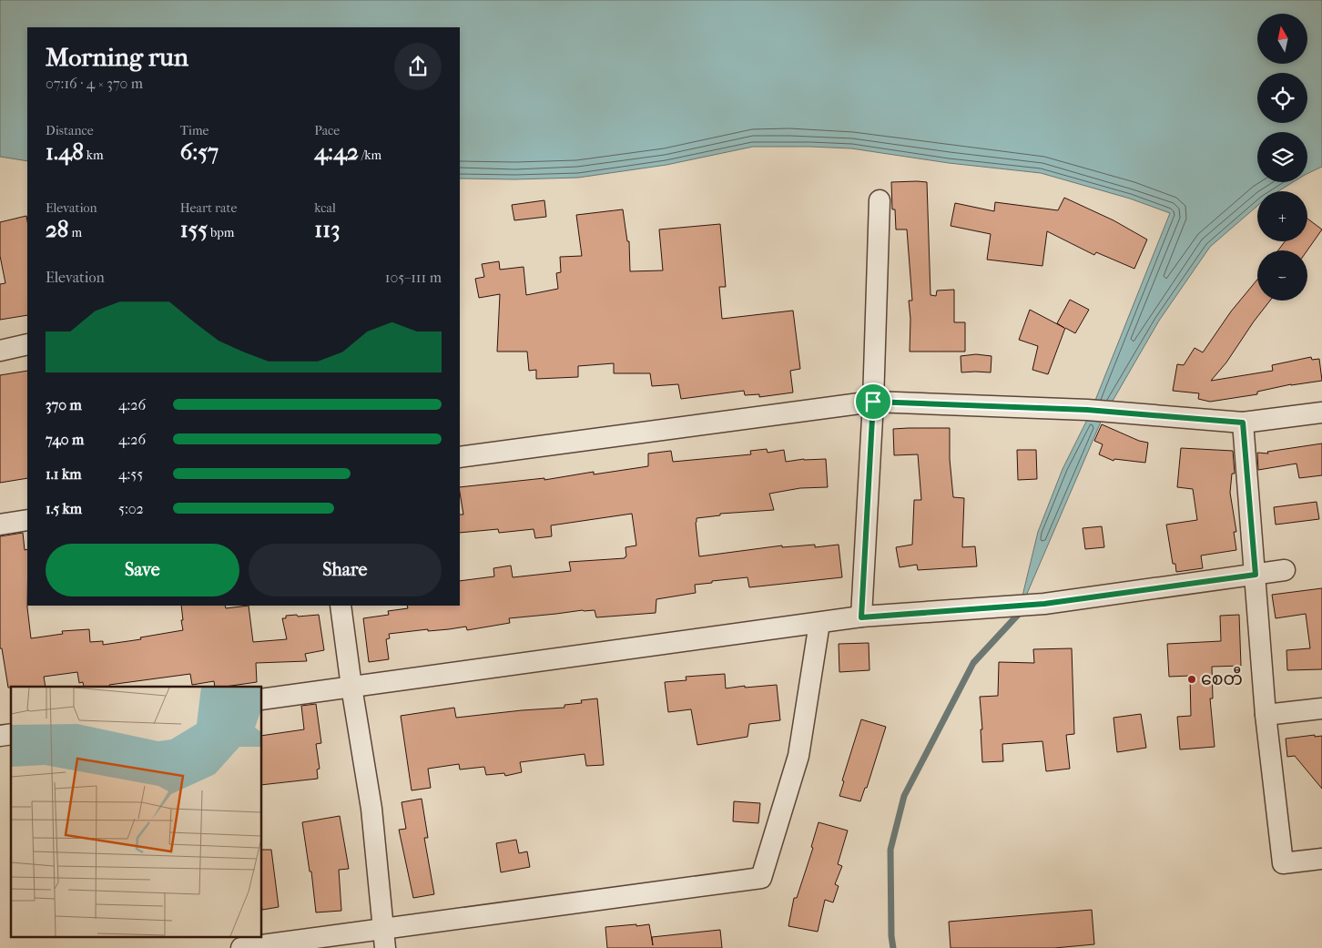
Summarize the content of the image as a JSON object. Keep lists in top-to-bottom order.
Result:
{
  "places": ["စေတီ"],
  "north": "top",
  "page": {
    "map_buttons": ["+", "−"],
    "heading": ["Morning run", "07:16 · 4 × 370 m"],
    "stats": [
      ["Distance", "1.48 km"],
      ["Time", "6:57"],
      ["Pace", "4:42 /km"],
      ["Elevation", "28 m"],
      ["Heart rate", "155 bpm"],
      ["kcal", "113"]
    ],
    "chart": ["Elevation", "105–111 m"],
    "list": [
      {
        "name": "370 m",
        "note": "4:26"
      },
      {
        "name": "740 m",
        "note": "4:26"
      },
      {
        "name": "1.1 km",
        "note": "4:55"
      },
      {
        "name": "1.5 km",
        "note": "5:02"
      }
    ],
    "buttons": ["Save", "Share"]
  }
}
